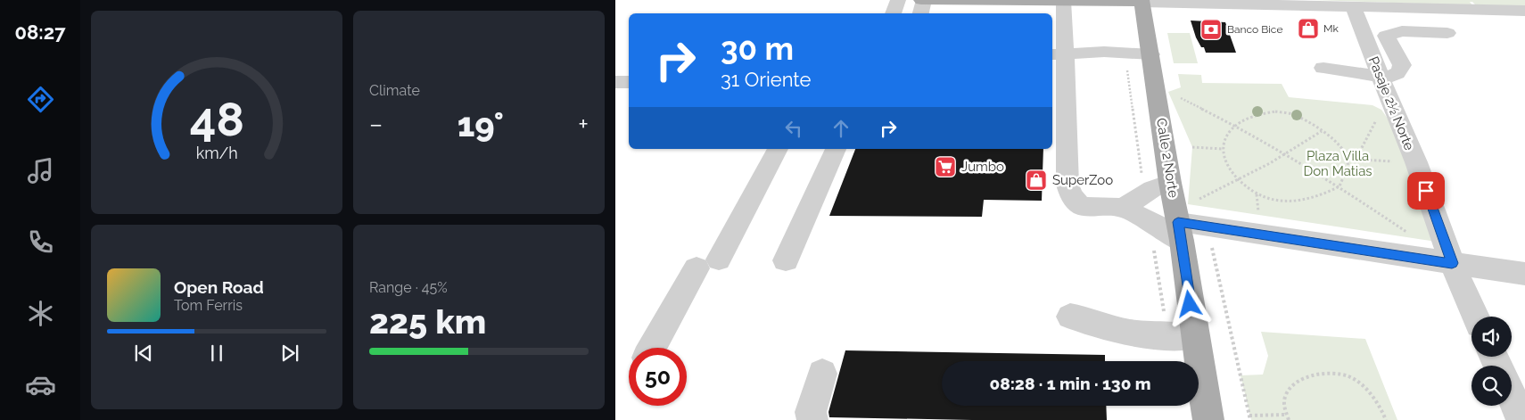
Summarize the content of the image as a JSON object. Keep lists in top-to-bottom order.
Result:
{
  "streets": {
    "main road": ["Calle 2 Norte"],
    "street": ["Pasaje 2½ Norte"]
  },
  "parks": ["Plaza Villa Don Matias"],
  "places": {
    "shop": ["Mk", "SuperZoo"],
    "bank": ["Banco Bice"],
    "supermarket": ["Jumbo"]
  },
  "page": {
    "tabs": "08:27",
    "tile": [
      "Climate",
      ["Range · 45%", "225 km"]
    ],
    "turn": ["30 m", "31 Oriente"],
    "heat": ["−", "19°", "+"],
    "song": ["Open Road", "Tom Ferris"],
    "limit": "50",
    "trip": "08:28 · 1 min · 130 m",
    "gauge": ["48", "km/h"]
  }
}
